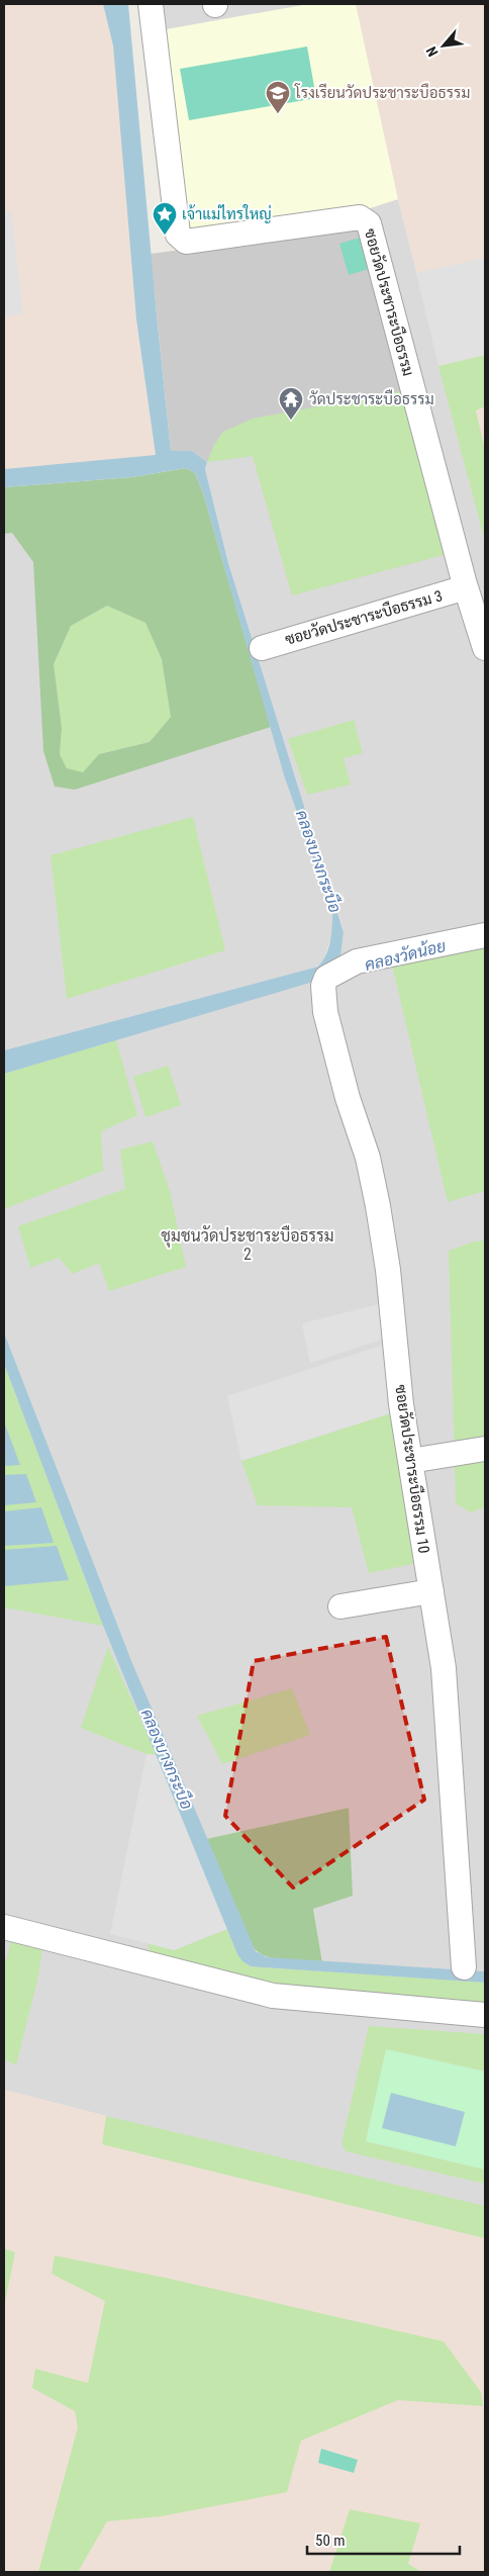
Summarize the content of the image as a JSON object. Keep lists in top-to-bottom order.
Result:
{
  "streets": {
    "street": ["ซอยวัดประชาระบือธรรม", "ซอยวัดประชาระบือธรรม 3", "ซอยวัดประชาระบือธรรม 10"]
  },
  "crossings": [
    ["ซอยวัดประชาระบือธรรม", "ซอยวัดประชาระบือธรรม 3"]
  ],
  "districts": ["ชุมชนวัดประชาระบือธรรม 2"],
  "water": ["คลองบางกระบือ", "คลองวัดน้อย"],
  "places": {
    "school or university": ["โรงเรียนวัดประชาระบือธรรม"],
    "place": ["เจ้าแม่ไทรใหญ่"],
    "temple": ["วัดประชาระบือธรรม"]
  },
  "scale_bar": "50 m",
  "north": "bottom left"
}
